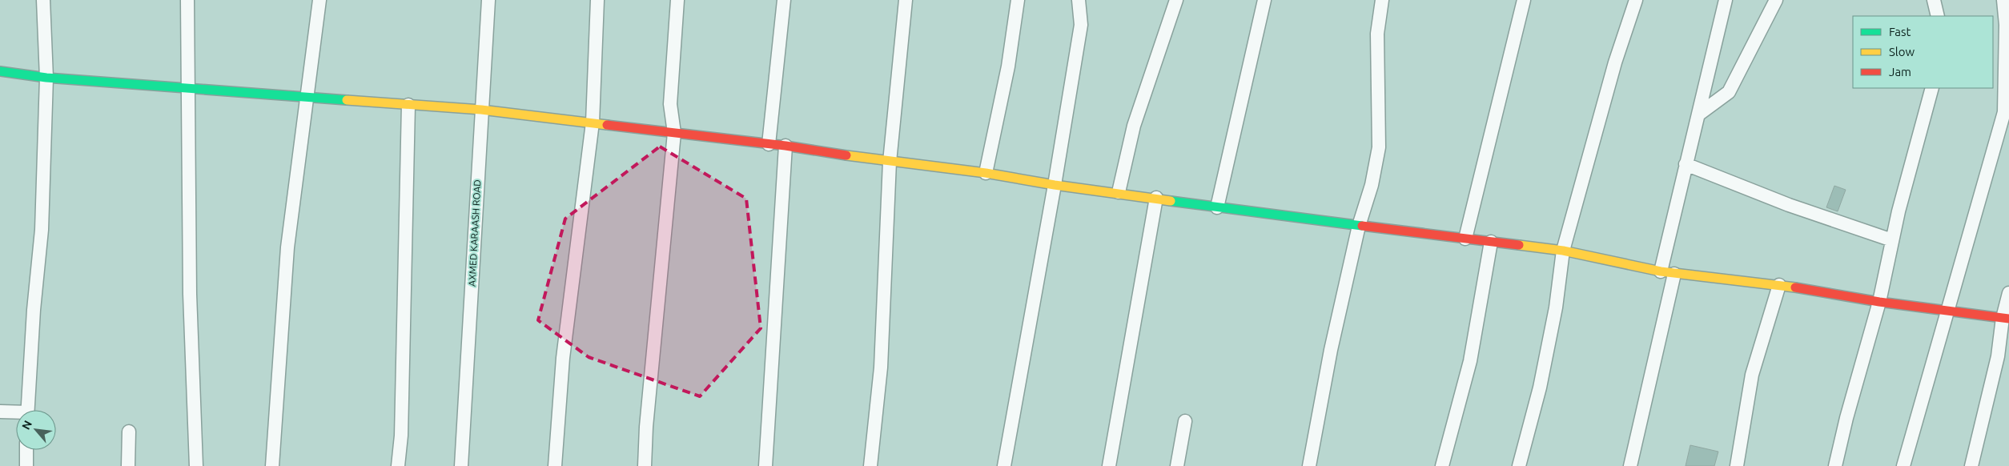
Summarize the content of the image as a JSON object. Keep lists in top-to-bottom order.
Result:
{
  "streets": {
    "street": ["AXMED KARAASH ROAD"]
  },
  "legend": ["Fast", "Slow", "Jam"],
  "north": "top left"
}
